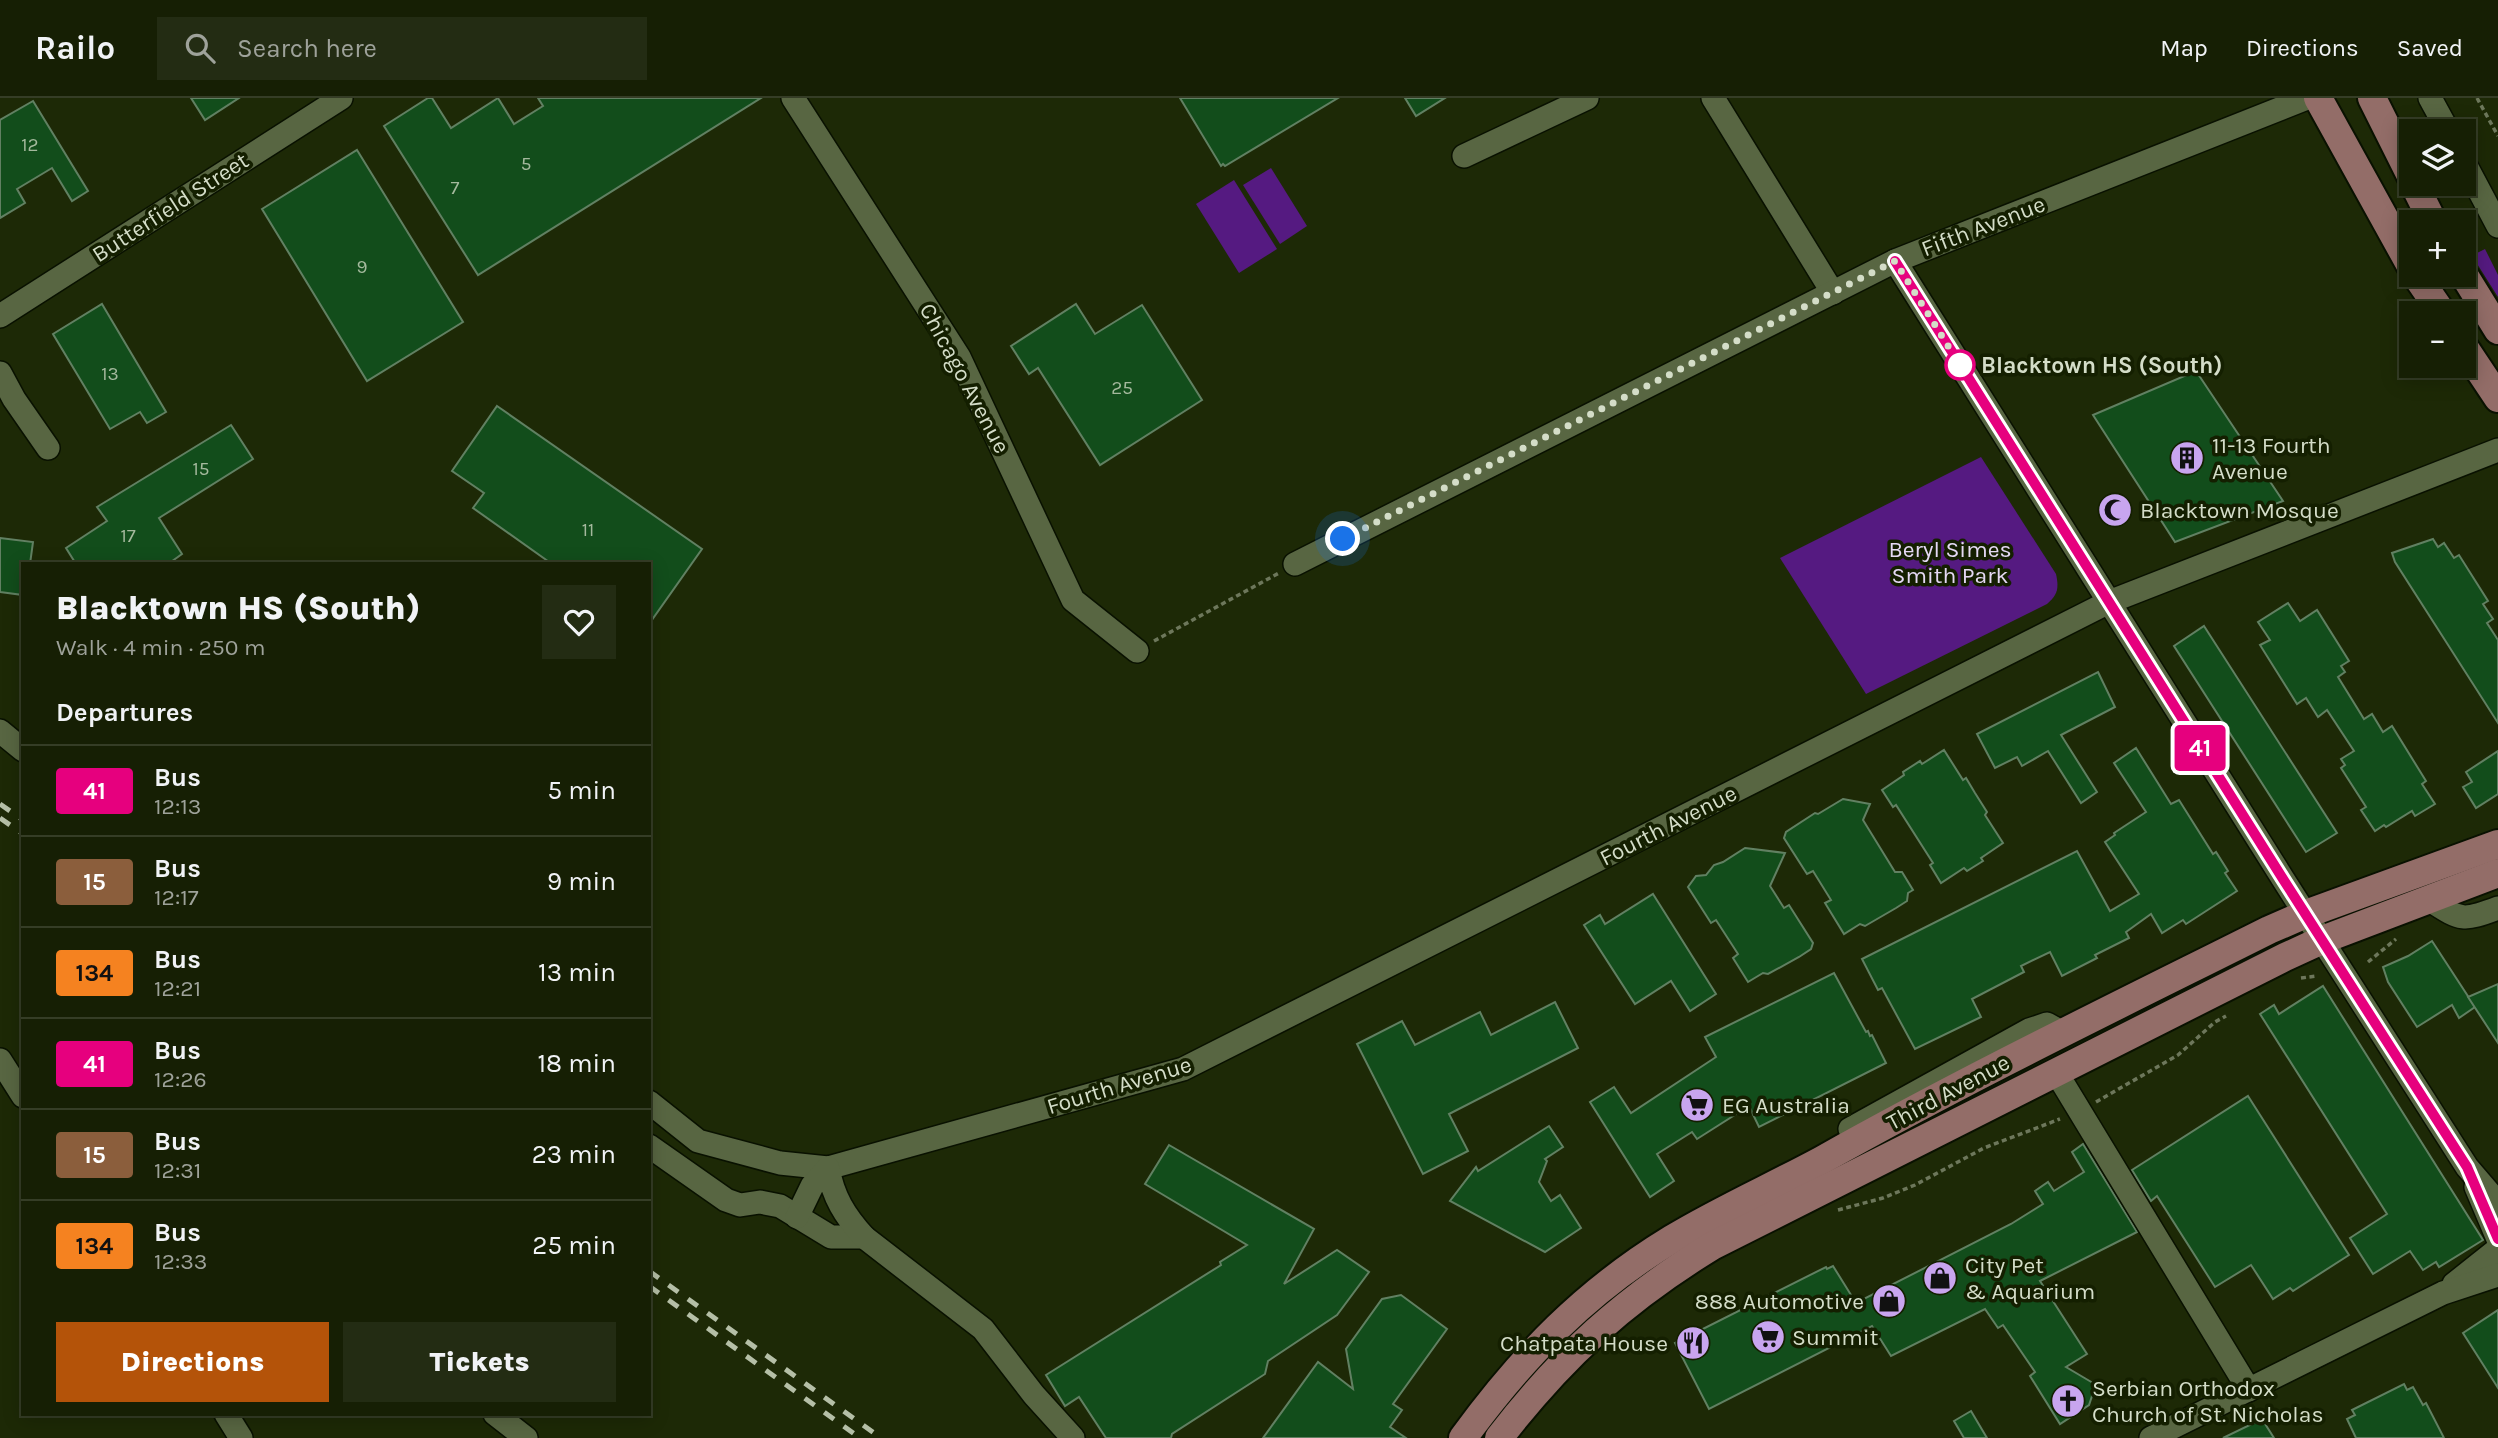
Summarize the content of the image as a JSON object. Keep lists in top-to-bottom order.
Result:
{
  "streets": {
    "main road": ["Third Avenue"],
    "street": [
      "Butterfield Street",
      "Fifth Avenue",
      "Chicago Avenue",
      "Fourth Avenue"
    ]
  },
  "parks": ["Beryl Simes Smith Park"],
  "places": {
    "other": ["Blacktown HS (South)"],
    "building": ["11-13 Fourth Avenue"],
    "mosque": ["Blacktown Mosque"],
    "supermarket": ["EG Australia", "Summit"],
    "shop": ["City Pet & Aquarium", "888 Automotive"],
    "restaurant": ["Chatpata House"],
    "church": ["Serbian Orthodox Church of St. Nicholas"]
  },
  "lines": ["bus line 41"],
  "house_numbers": [
    "12",
    "5",
    "7",
    "9",
    "13",
    "25",
    "15",
    "11",
    "17"
  ],
  "page": {
    "header": "Railo",
    "search": "Search here",
    "nav": ["Map", "Directions", "Saved"],
    "on_map": "41",
    "map_buttons": ["+", "−"],
    "heading": [
      ["Blacktown HS (South)", "Walk · 4 min · 250 m"],
      "Departures"
    ],
    "list": [
      {
        "mark": "41",
        "name": "Bus",
        "note": "12:13",
        "value": "5 min"
      },
      {
        "mark": "15",
        "name": "Bus",
        "note": "12:17",
        "value": "9 min"
      },
      {
        "mark": "134",
        "name": "Bus",
        "note": "12:21",
        "value": "13 min"
      },
      {
        "mark": "41",
        "name": "Bus",
        "note": "12:26",
        "value": "18 min"
      },
      {
        "mark": "15",
        "name": "Bus",
        "note": "12:31",
        "value": "23 min"
      },
      {
        "mark": "134",
        "name": "Bus",
        "note": "12:33",
        "value": "25 min"
      }
    ],
    "buttons": ["Directions", "Tickets"]
  }
}
